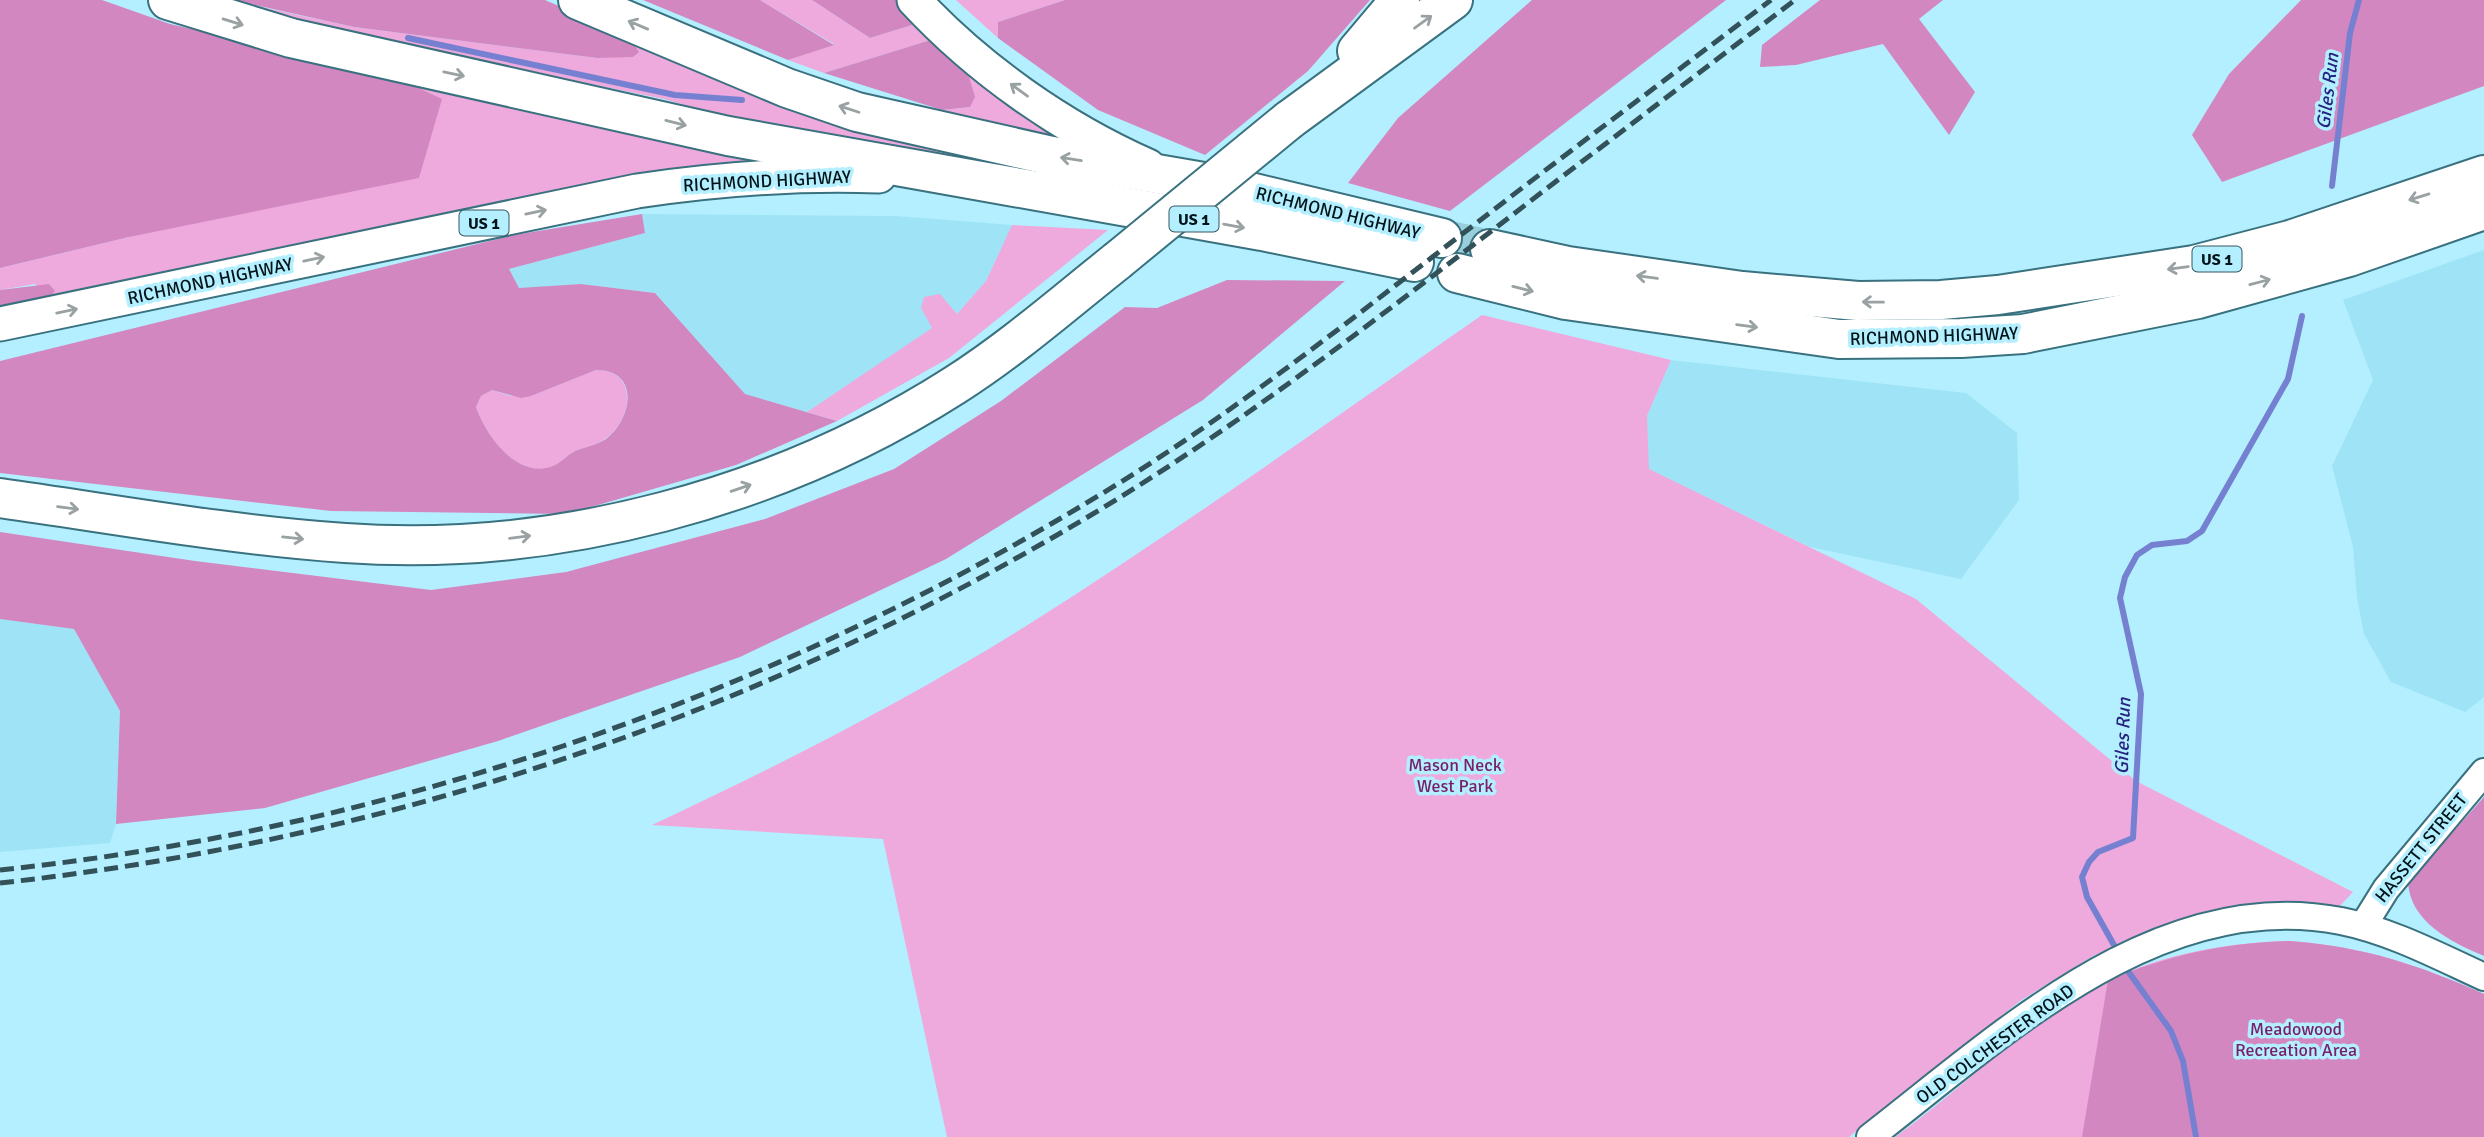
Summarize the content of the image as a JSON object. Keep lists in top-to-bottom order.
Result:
{
  "streets": {
    "highway": ["RICHMOND HIGHWAY", "US 1"],
    "street": ["HASSETT STREET", "OLD COLCHESTER ROAD"]
  },
  "crossings": [
    ["HASSETT STREET", "OLD COLCHESTER ROAD"]
  ],
  "water": ["Giles Run"],
  "parks": ["Mason Neck West Park", "Meadowood Recreation Area"]
}
